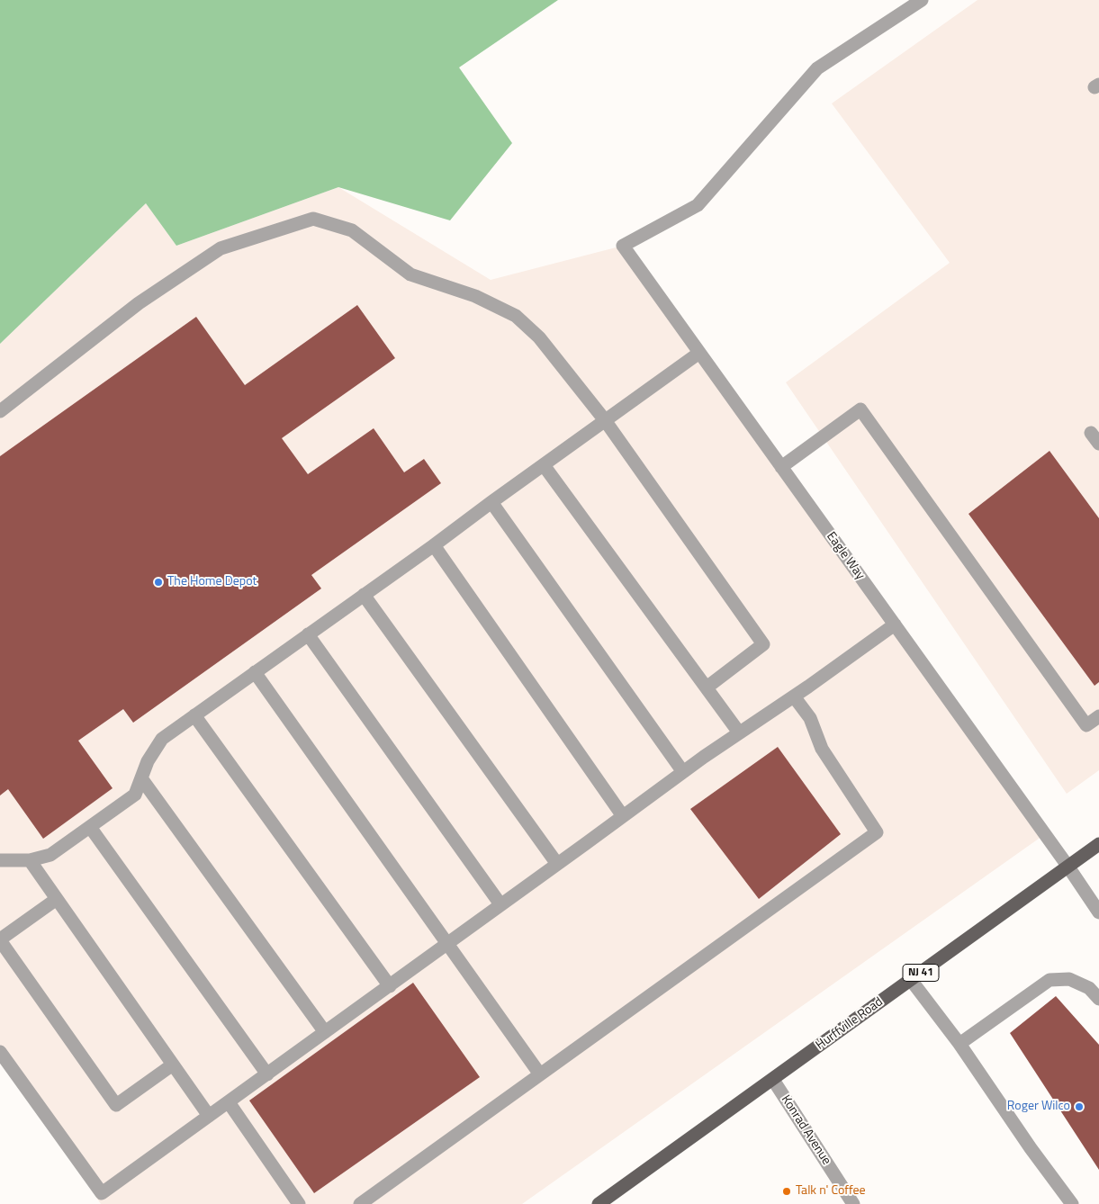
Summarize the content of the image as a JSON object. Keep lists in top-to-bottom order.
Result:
{
  "streets": {
    "main road": ["NJ 41", "Hurffville Road"],
    "street": ["Eagle Way", "Konrad Avenue"]
  },
  "crossings": [
    ["Eagle Way", "Hurffville Road"],
    ["Hurffville Road", "Konrad Avenue"]
  ],
  "places": ["The Home Depot", "Roger Wilco", "Talk n' Coffee"]
}
